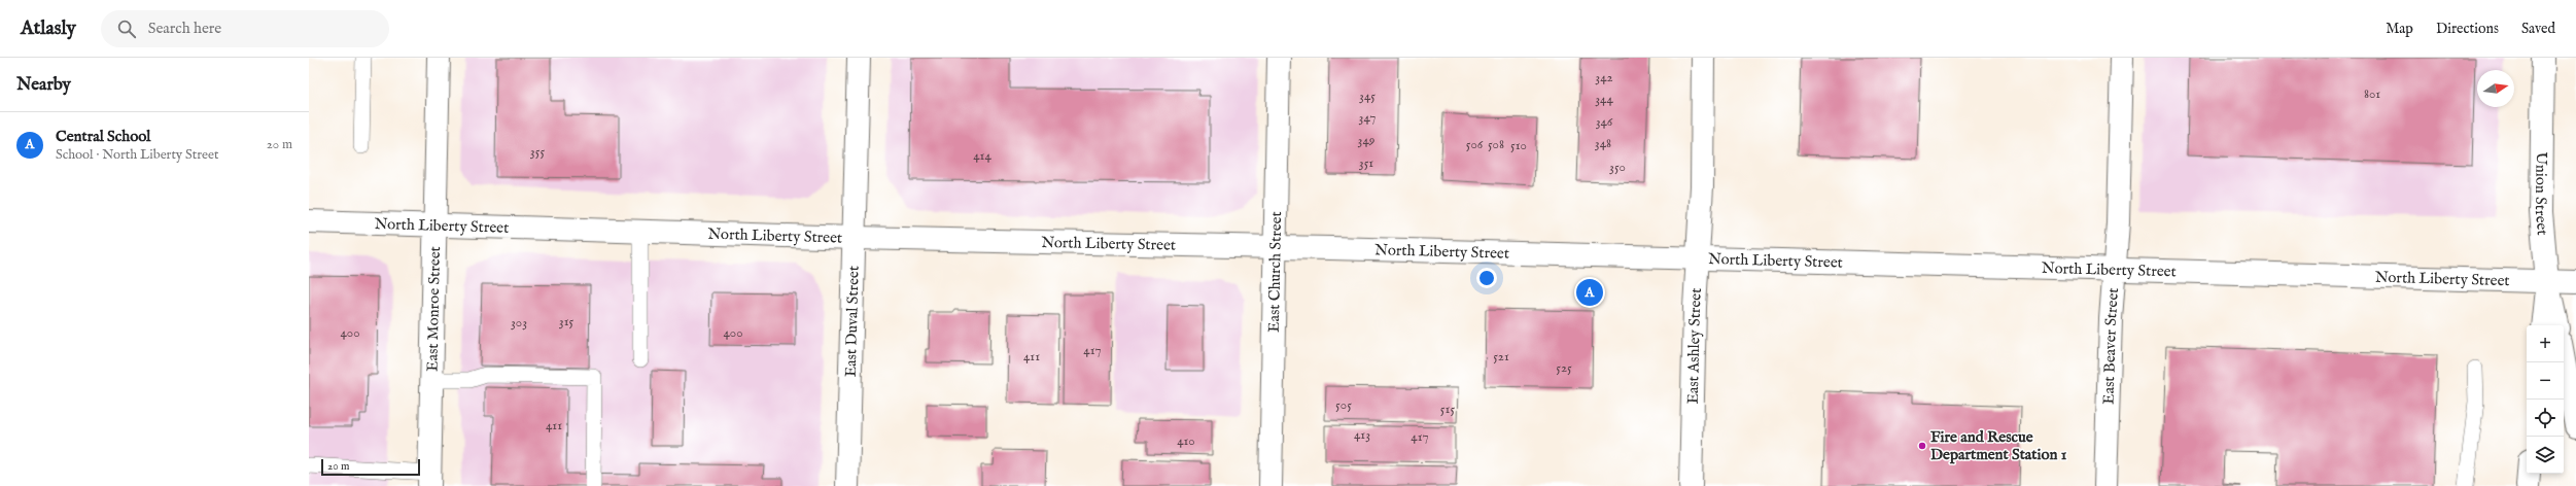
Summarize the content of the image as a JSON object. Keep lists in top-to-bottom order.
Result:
{
  "streets": {
    "main road": [
      "Union Street",
      "North Liberty Street",
      "East Church Street",
      "East Monroe Street",
      "East Duval Street",
      "East Ashley Street",
      "East Beaver Street"
    ]
  },
  "crossings": [
    ["Union Street", "North Liberty Street"],
    ["North Liberty Street", "East Church Street"],
    ["North Liberty Street", "East Monroe Street"],
    ["North Liberty Street", "East Duval Street"],
    ["North Liberty Street", "East Ashley Street"],
    ["North Liberty Street", "East Beaver Street"]
  ],
  "places": ["Fire and Rescue Department Station 1"],
  "house_numbers": [
    "342",
    "801",
    "345",
    "344",
    "347",
    "346",
    "349",
    "348",
    "506",
    "508",
    "510",
    "355",
    "414",
    "351",
    "350",
    "315",
    "303",
    "400",
    "400",
    "417",
    "411",
    "521",
    "525",
    "505",
    "515",
    "411",
    "413",
    "417",
    "410"
  ],
  "scale_bar": "20 m",
  "north": "right",
  "page": {
    "header": "Atlasly",
    "search": "Search here",
    "nav": ["Map", "Directions", "Saved"],
    "heading": "Nearby",
    "list": [
      {
        "mark": "A",
        "name": "Central School",
        "note": "School · North Liberty Street",
        "value": "20 m"
      }
    ],
    "pins": "A",
    "map_buttons": ["+", "−"],
    "scale": "20 m"
  }
}
